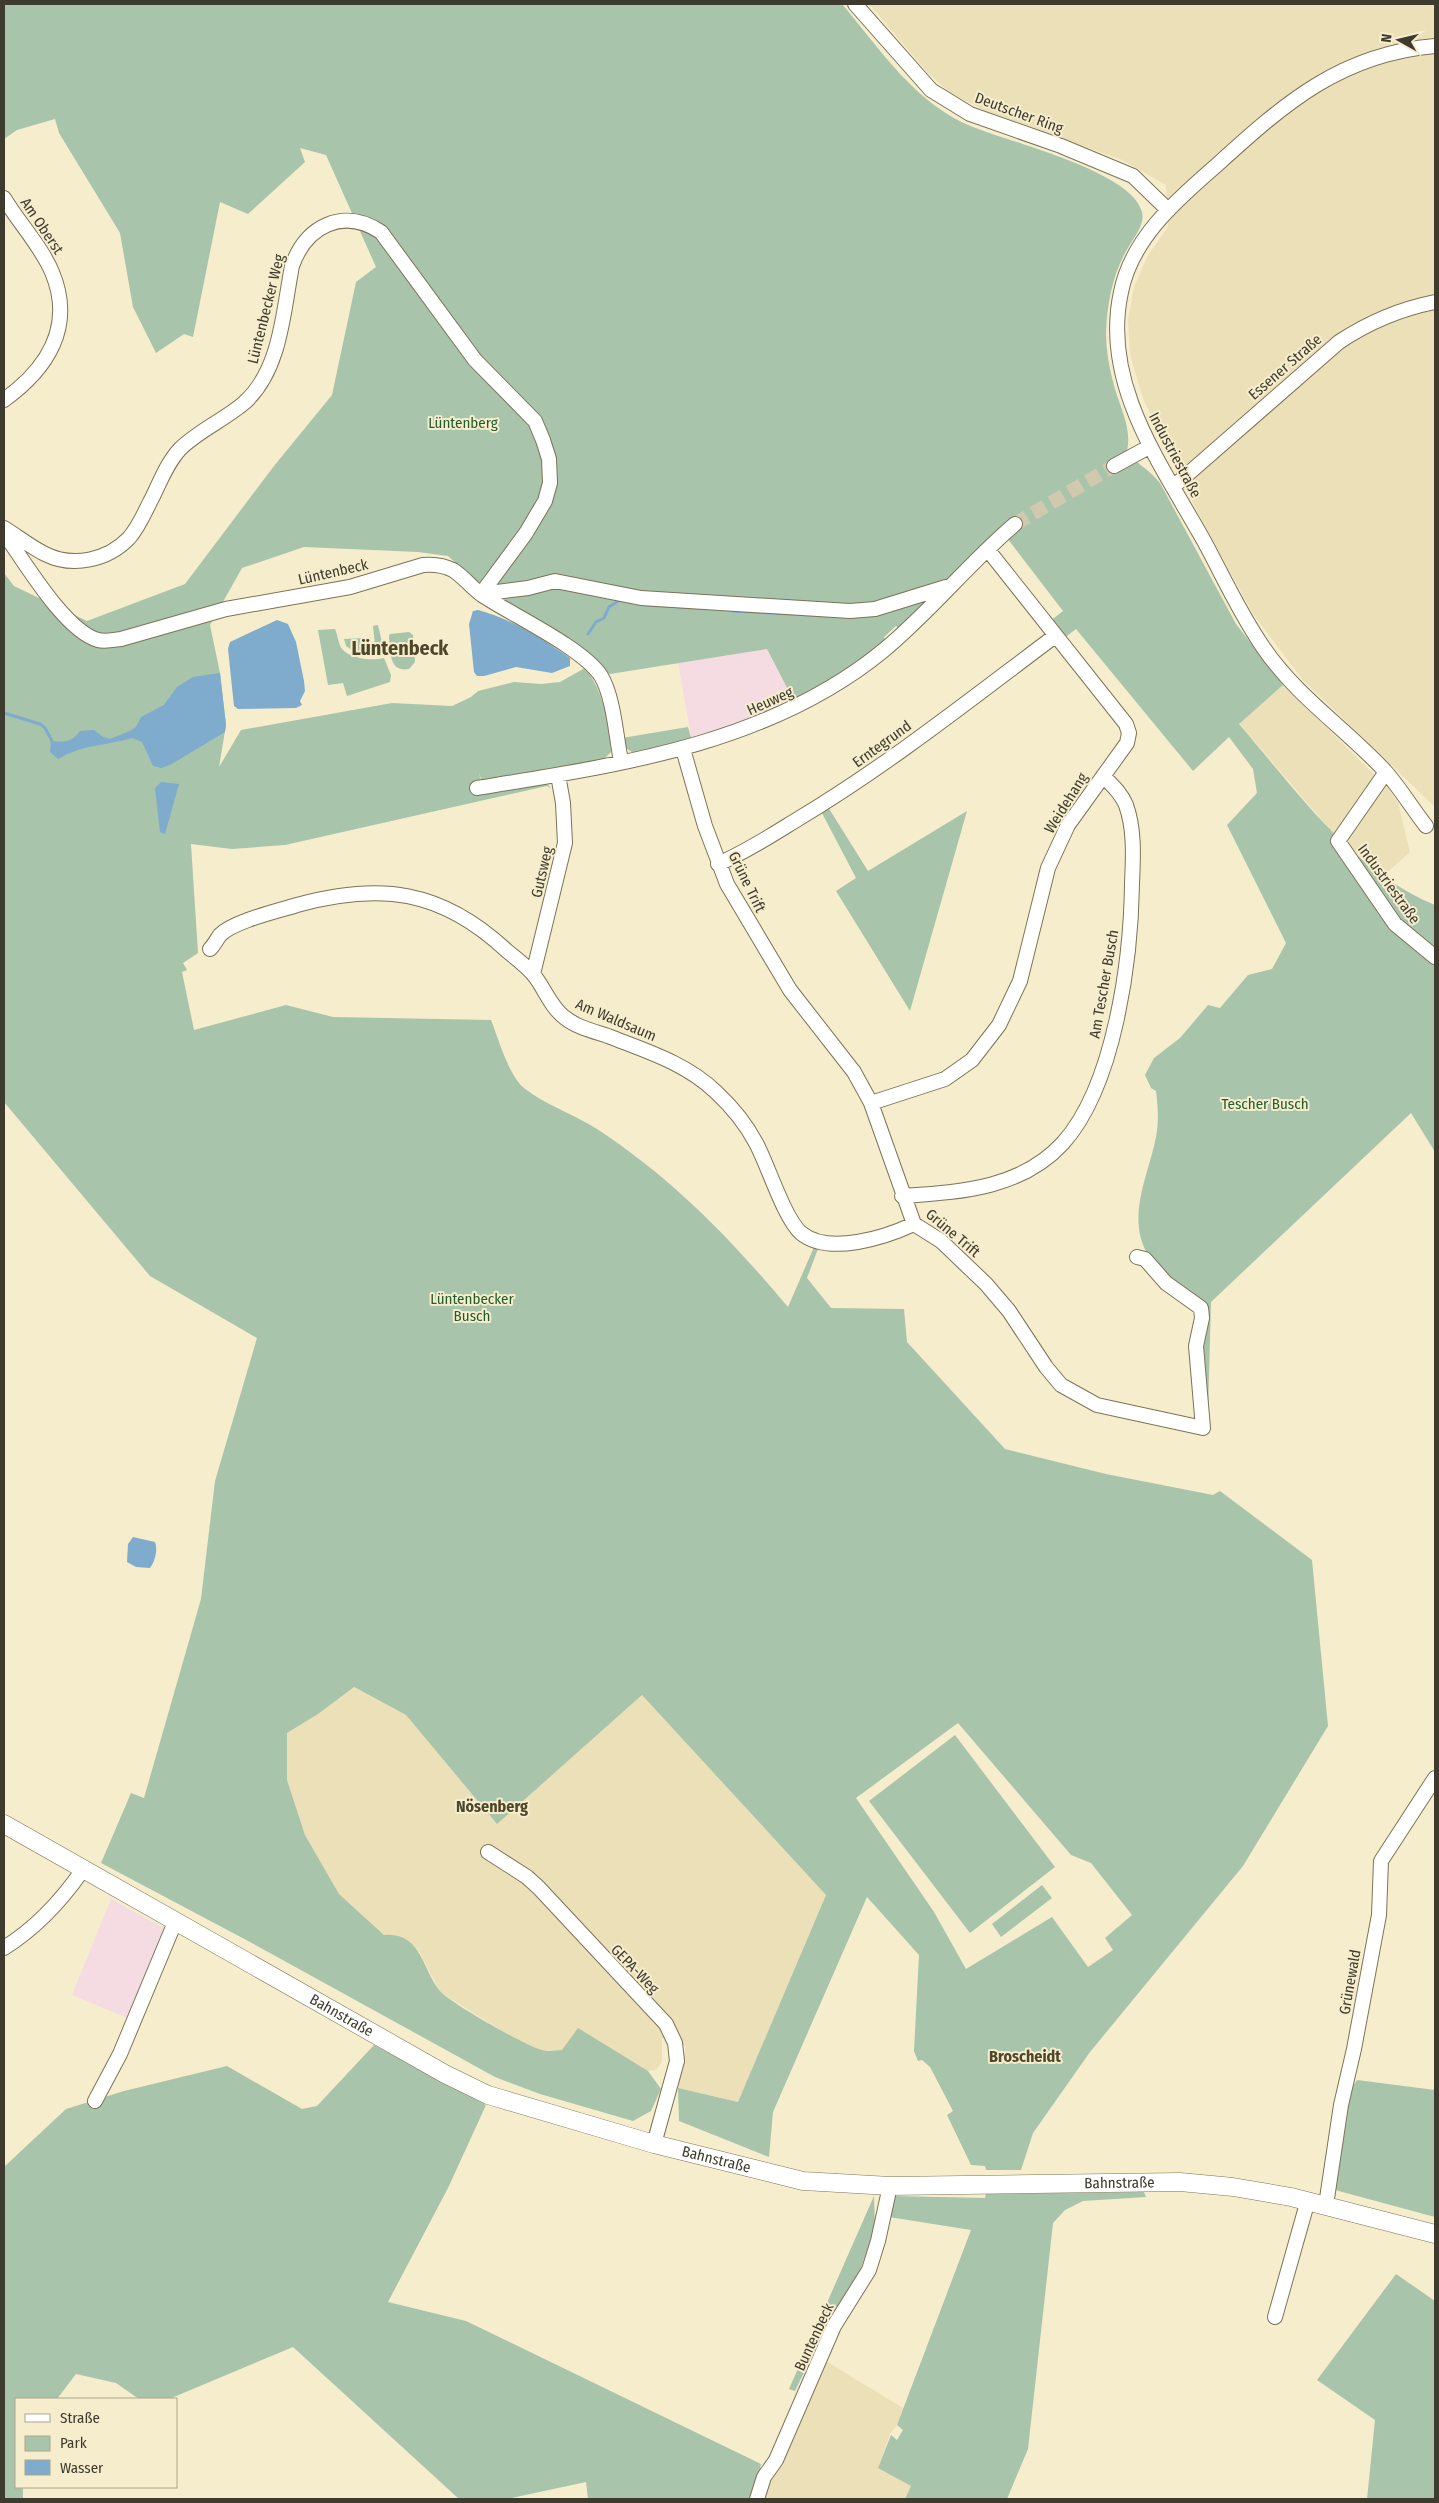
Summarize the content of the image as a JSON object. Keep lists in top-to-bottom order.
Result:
{
  "streets": {
    "main road": ["Bahnstraße"],
    "street": [
      "Deutscher Ring",
      "Am Oberst",
      "Lüntenbecker Weg",
      "Essener Straße",
      "Industriestraße",
      "Lüntenbeck",
      "Heuweg",
      "Erntegrund",
      "Weidehang",
      "Gutsweg",
      "Grüne Trift",
      "Am Tescher Busch",
      "Am Waldsaum",
      "GEPA-Weg",
      "Grünewald",
      "Buntenbeck"
    ]
  },
  "crossings": [
    ["Deutscher Ring", "Industriestraße"],
    ["Lüntenbecker Weg", "Lüntenbeck"],
    ["Essener Straße", "Industriestraße"],
    ["Lüntenbeck", "Heuweg"],
    ["Heuweg", "Weidehang"],
    ["Heuweg", "Gutsweg"],
    ["Heuweg", "Grüne Trift"],
    ["Erntegrund", "Weidehang"],
    ["Erntegrund", "Grüne Trift"],
    ["Weidehang", "Grüne Trift"],
    ["Weidehang", "Am Tescher Busch"],
    ["Gutsweg", "Am Waldsaum"],
    ["Grüne Trift", "Am Tescher Busch"],
    ["Grüne Trift", "Am Waldsaum"],
    ["GEPA-Weg", "Bahnstraße"],
    ["Grünewald", "Bahnstraße"],
    ["Bahnstraße", "Buntenbeck"]
  ],
  "districts": ["Lüntenbeck", "Nösenberg", "Broscheidt"],
  "parks": ["Lüntenberg", "Tescher Busch", "Lüntenbecker Busch"],
  "legend": ["Straße", "Park", "Wasser"],
  "north": "left"
}
